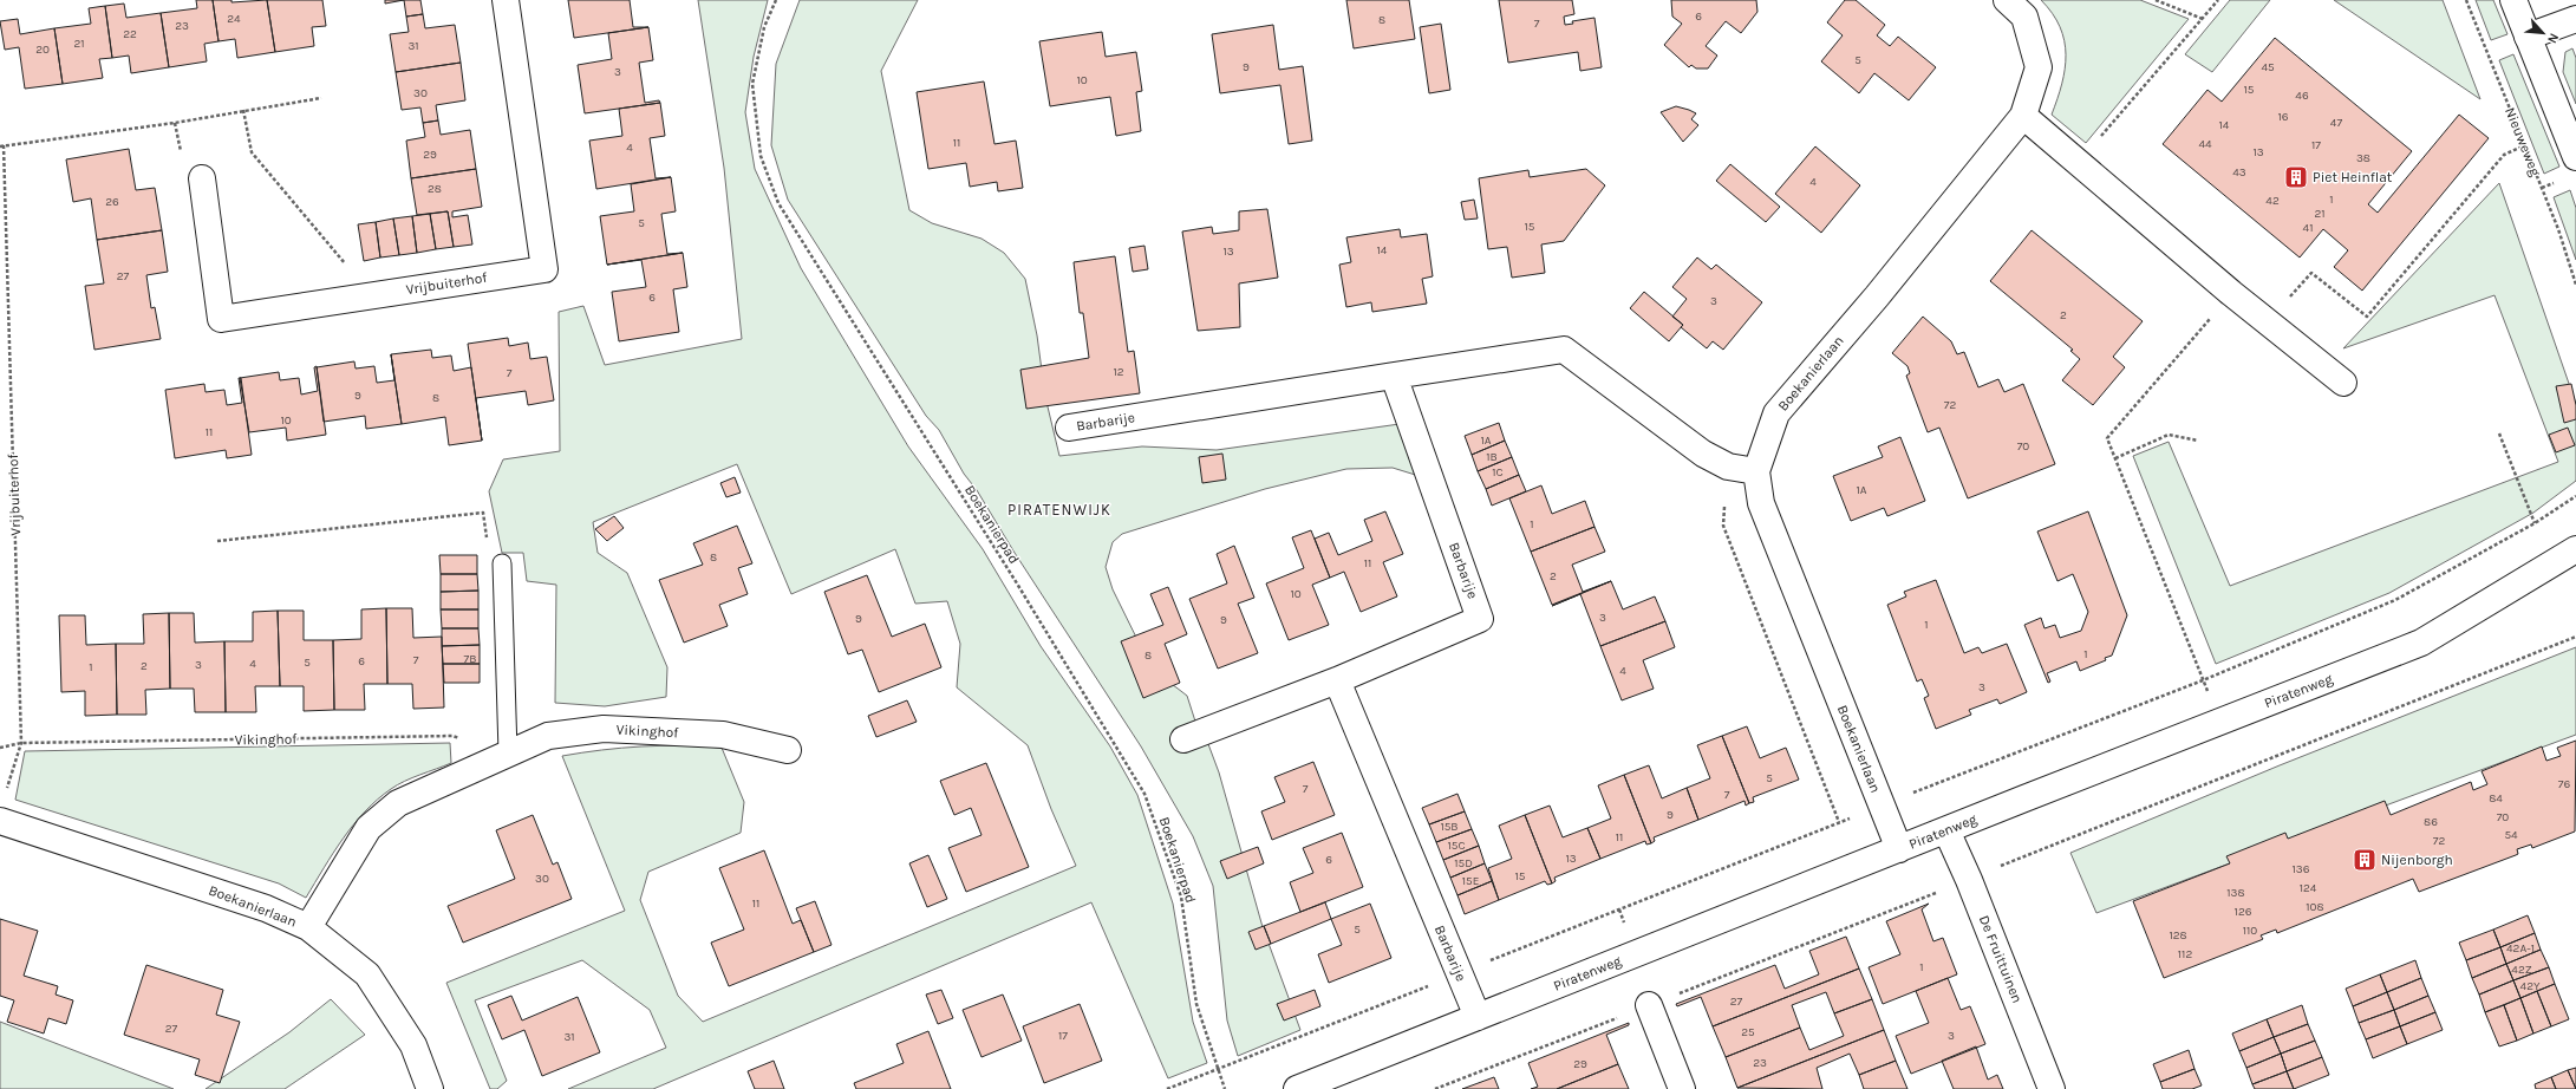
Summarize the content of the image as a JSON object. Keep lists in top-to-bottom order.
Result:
{
  "streets": {
    "street": [
      "Vrijbuiterhof",
      "Boekanierlaan",
      "Barbarije",
      "Piratenweg",
      "Vikinghof",
      "De Fruittuinen"
    ],
    "path": ["Nieuweweg", "Boekanierpad"]
  },
  "crossings": [
    ["Vrijbuiterhof", "Vikinghof"],
    ["Boekanierlaan", "Barbarije"],
    ["Boekanierlaan", "Piratenweg"],
    ["Boekanierlaan", "Vikinghof"],
    ["Barbarije", "Piratenweg"],
    ["Piratenweg", "De Fruittuinen"]
  ],
  "districts": ["PIRATENWIJK"],
  "places": {
    "building": ["Piet Heinflat", "Nijenborgh"]
  },
  "house_numbers": [
    "6",
    "24",
    "8",
    "7",
    "23",
    "22",
    "21",
    "31",
    "20",
    "5",
    "9",
    "45",
    "3",
    "10",
    "15",
    "30",
    "46",
    "16",
    "47",
    "14",
    "11",
    "44",
    "17",
    "4",
    "13",
    "29",
    "38",
    "43",
    "4",
    "28",
    "1",
    "42",
    "26",
    "21",
    "5",
    "15",
    "41",
    "14",
    "13",
    "27",
    "6",
    "3",
    "2",
    "12",
    "7",
    "9",
    "8",
    "72",
    "10",
    "11",
    "1A",
    "70",
    "1B",
    "1C",
    "1A",
    "1",
    "8",
    "11",
    "2",
    "10",
    "3",
    "9",
    "9",
    "1",
    "1",
    "8",
    "7B",
    "7",
    "6",
    "5",
    "4",
    "3",
    "2",
    "1",
    "4",
    "3",
    "5",
    "76",
    "7",
    "7",
    "84",
    "9",
    "70",
    "86",
    "15B",
    "54",
    "11",
    "72",
    "15C",
    "13",
    "6",
    "15D",
    "136",
    "15",
    "30",
    "15E",
    "124",
    "138",
    "11",
    "108",
    "126",
    "5",
    "110",
    "128",
    "42A-1",
    "112",
    "1",
    "42Z",
    "42Y",
    "27",
    "27",
    "25",
    "17",
    "3",
    "31",
    "23",
    "29"
  ],
  "north": "bottom right"
}
